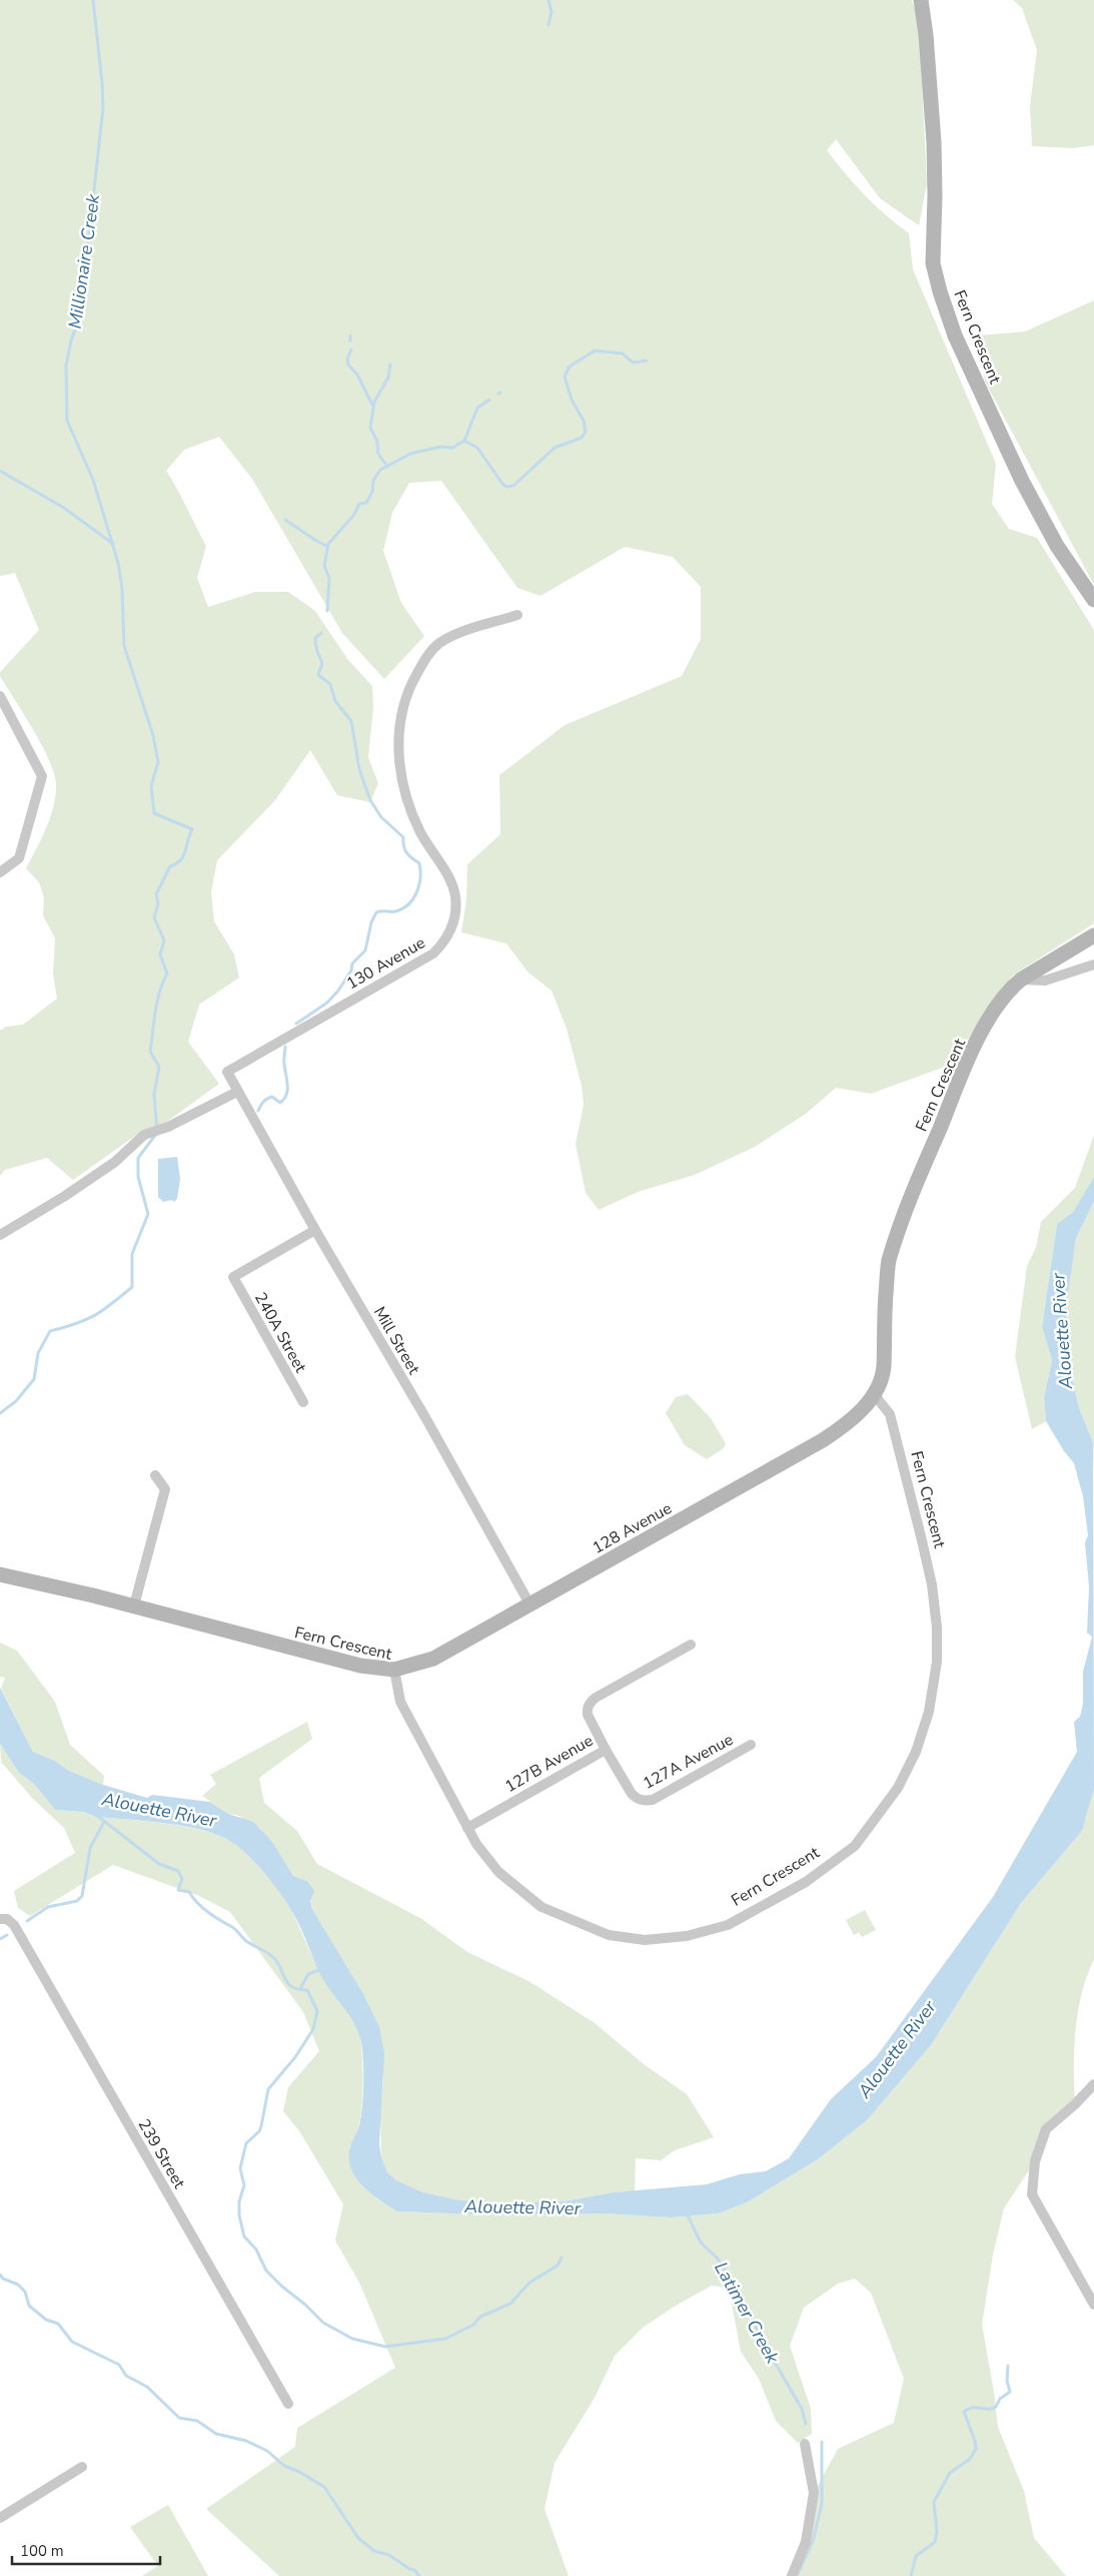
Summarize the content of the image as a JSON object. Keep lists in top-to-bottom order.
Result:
{
  "streets": {
    "street": [
      "Fern Crescent",
      "130 Avenue",
      "240A Street",
      "Mill Street",
      "128 Avenue",
      "127A Avenue",
      "127B Avenue",
      "239 Street"
    ]
  },
  "crossings": [
    ["Fern Crescent", "128 Avenue"],
    ["Fern Crescent", "127B Avenue"],
    ["130 Avenue", "Mill Street"],
    ["240A Street", "Mill Street"],
    ["Mill Street", "128 Avenue"],
    ["127A Avenue", "127B Avenue"]
  ],
  "water": ["Millionaire Creek", "Alouette River", "Latimer Creek"],
  "scale_bar": "100 m"
}
